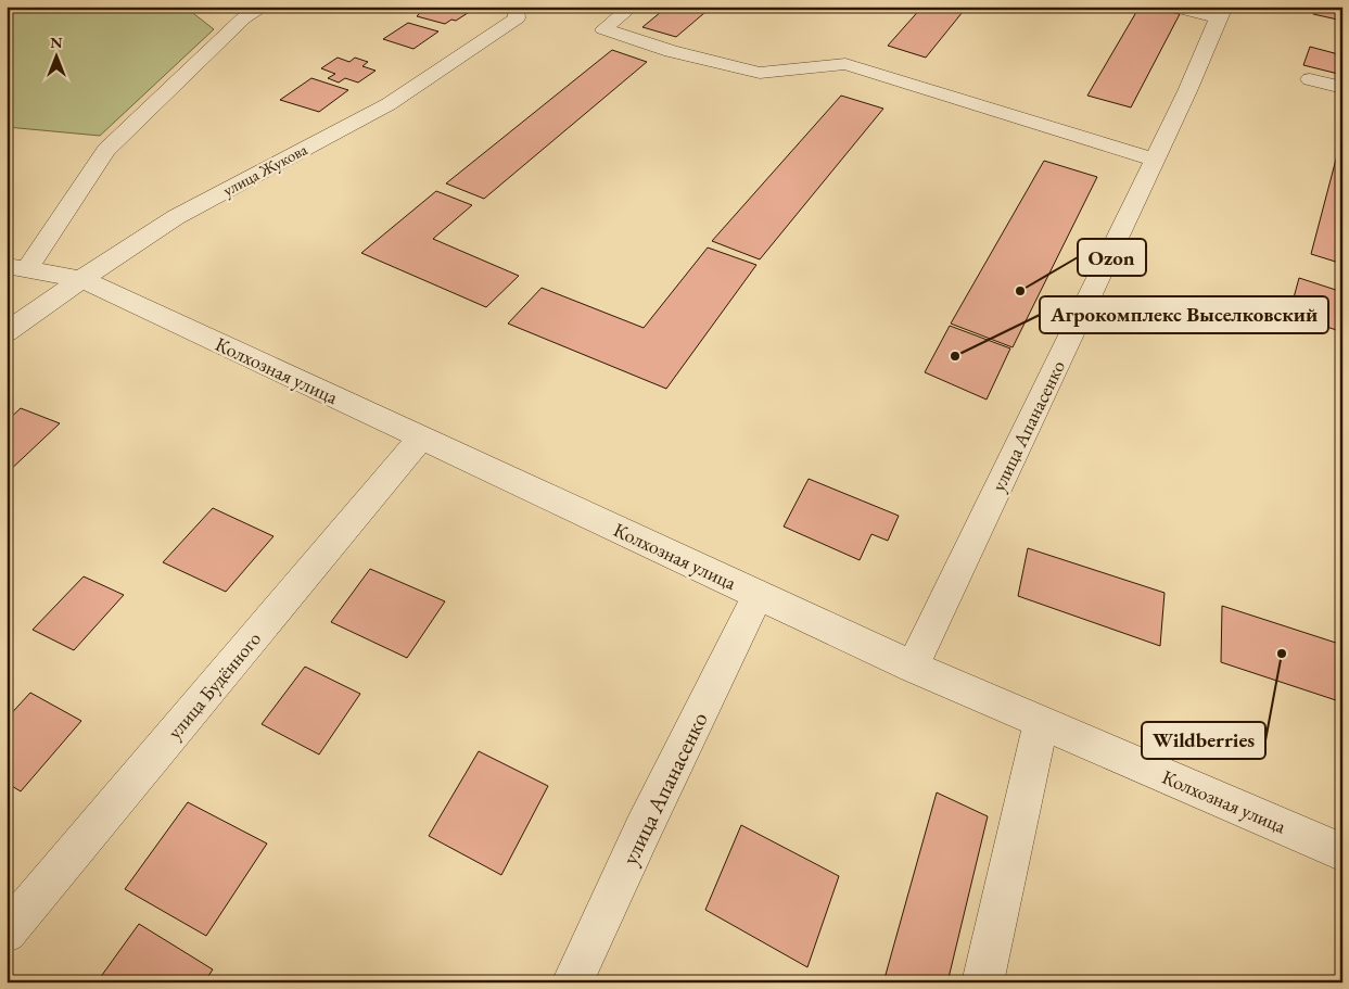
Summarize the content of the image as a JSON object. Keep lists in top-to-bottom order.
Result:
{
  "streets": {
    "street": [
      "улица Жукова",
      "Колхозная улица",
      "улица Апанасенко",
      "улица Будённого"
    ]
  },
  "crossings": [
    ["улица Жукова", "Колхозная улица"],
    ["Колхозная улица", "улица Апанасенко"],
    ["Колхозная улица", "улица Будённого"]
  ],
  "places": ["Ozon", "Агрокомплекс Выселковский", "Wildberries"],
  "north": "top"
}
